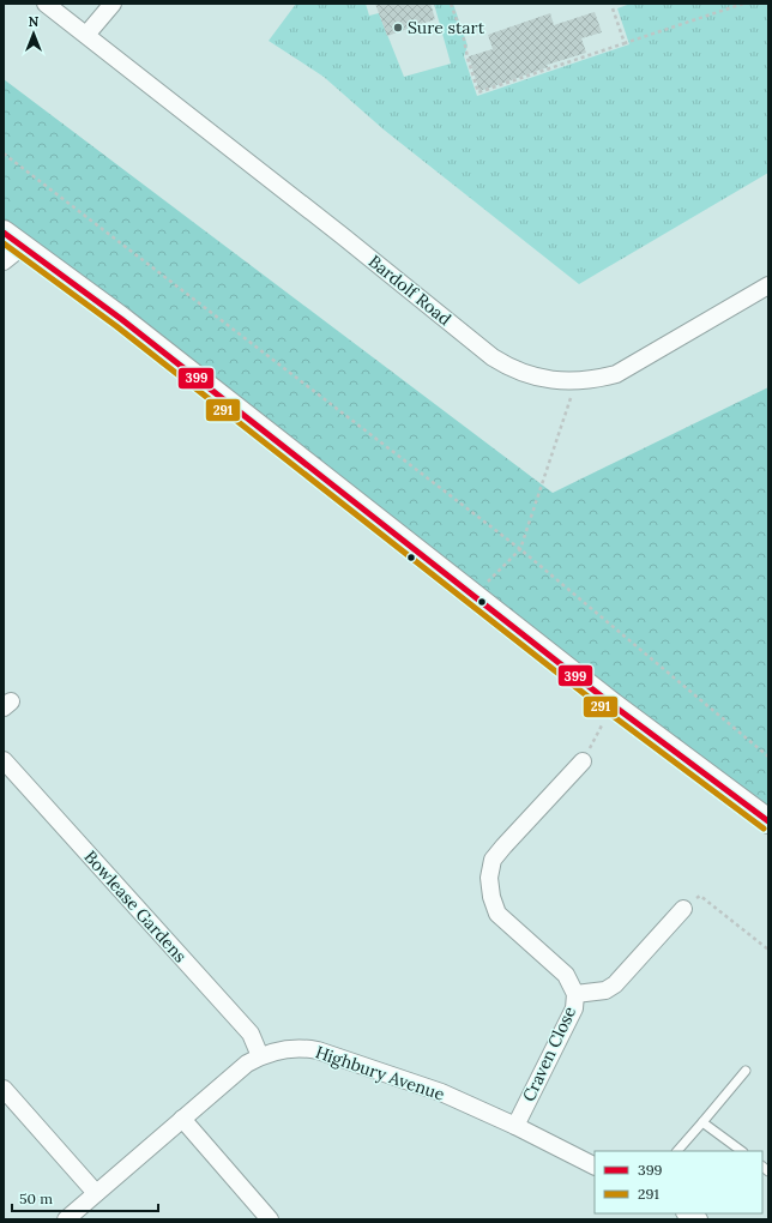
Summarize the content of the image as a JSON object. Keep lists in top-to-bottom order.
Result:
{
  "streets": {
    "street": [
      "Bardolf Road",
      "Bowlease Gardens",
      "Craven Close",
      "Highbury Avenue"
    ]
  },
  "crossings": [
    ["Bowlease Gardens", "Highbury Avenue"],
    ["Craven Close", "Highbury Avenue"]
  ],
  "places": ["Sure start"],
  "lines": ["transit line 399", "transit line 291"],
  "legend": ["399", "291"],
  "scale_bar": "50 m",
  "north": "top"
}
